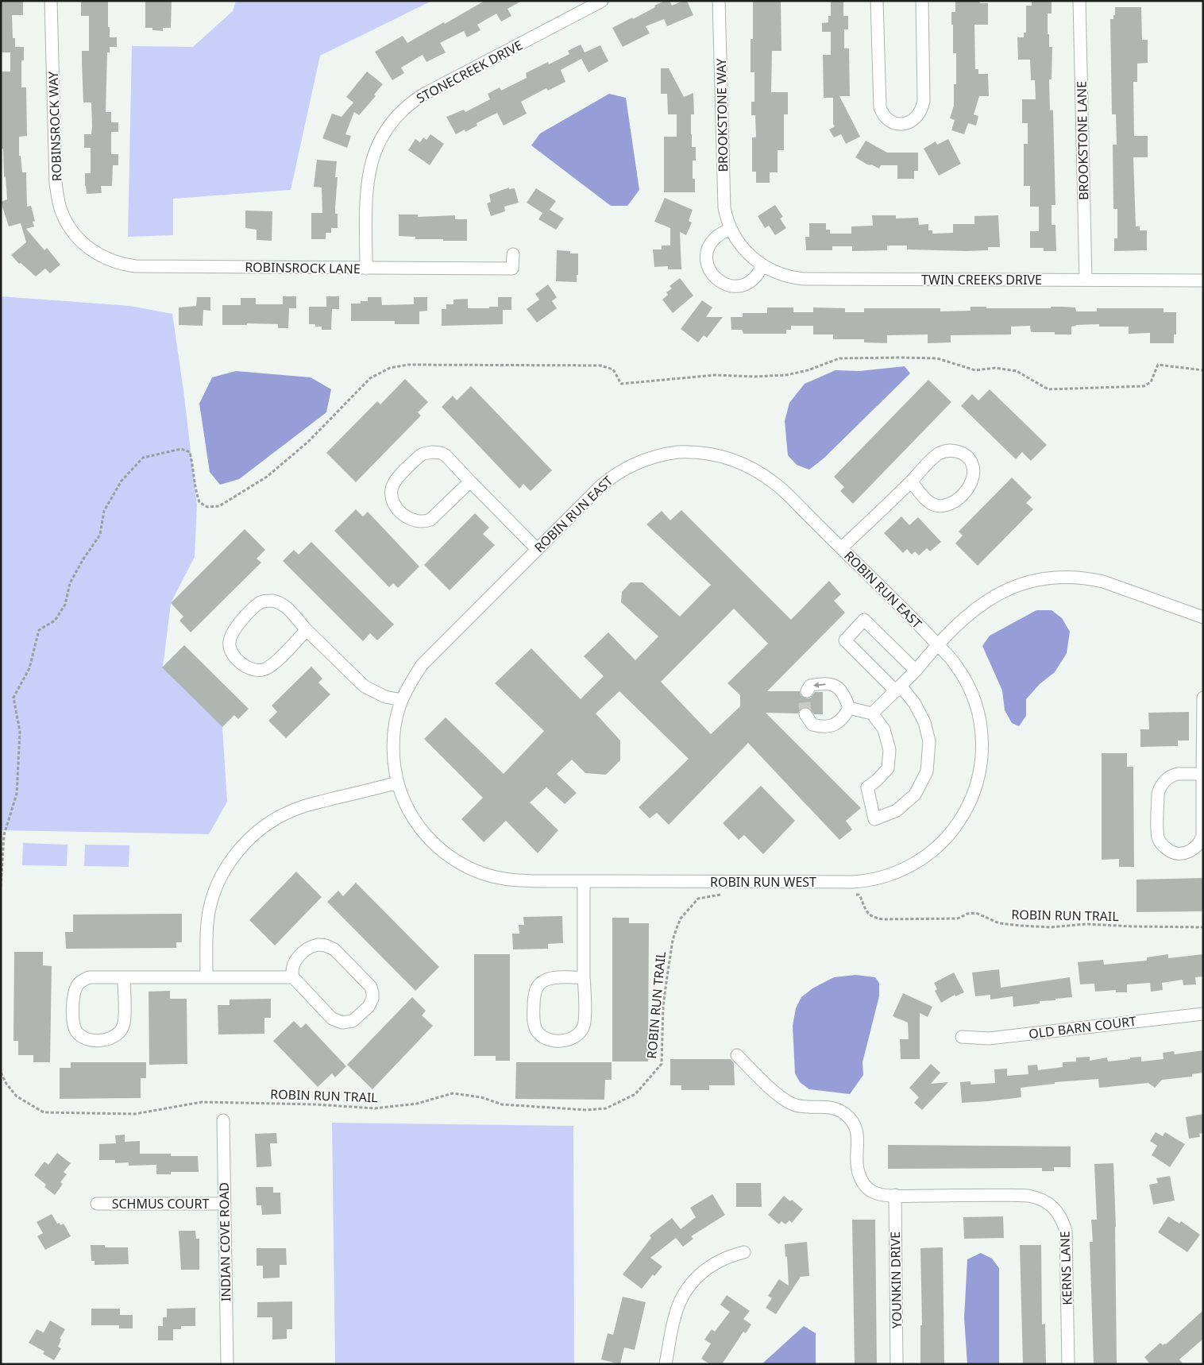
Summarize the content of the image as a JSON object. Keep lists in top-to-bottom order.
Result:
{
  "streets": {
    "street": [
      "STONECREEK DRIVE",
      "BROOKSTONE WAY",
      "ROBINSROCK WAY",
      "BROOKSTONE LANE",
      "ROBINSROCK LANE",
      "TWIN CREEKS DRIVE",
      "ROBIN RUN EAST",
      "ROBIN RUN WEST",
      "OLD BARN COURT",
      "SCHMUS COURT",
      "INDIAN COVE ROAD",
      "KERNS LANE",
      "YOUNKIN DRIVE"
    ],
    "path": ["ROBIN RUN TRAIL"]
  },
  "crossings": [
    ["STONECREEK DRIVE", "ROBINSROCK LANE"],
    ["BROOKSTONE WAY", "TWIN CREEKS DRIVE"],
    ["ROBINSROCK WAY", "ROBINSROCK LANE"],
    ["BROOKSTONE LANE", "TWIN CREEKS DRIVE"],
    ["ROBIN RUN EAST", "ROBIN RUN WEST"],
    ["SCHMUS COURT", "INDIAN COVE ROAD"],
    ["KERNS LANE", "YOUNKIN DRIVE"]
  ]
}
